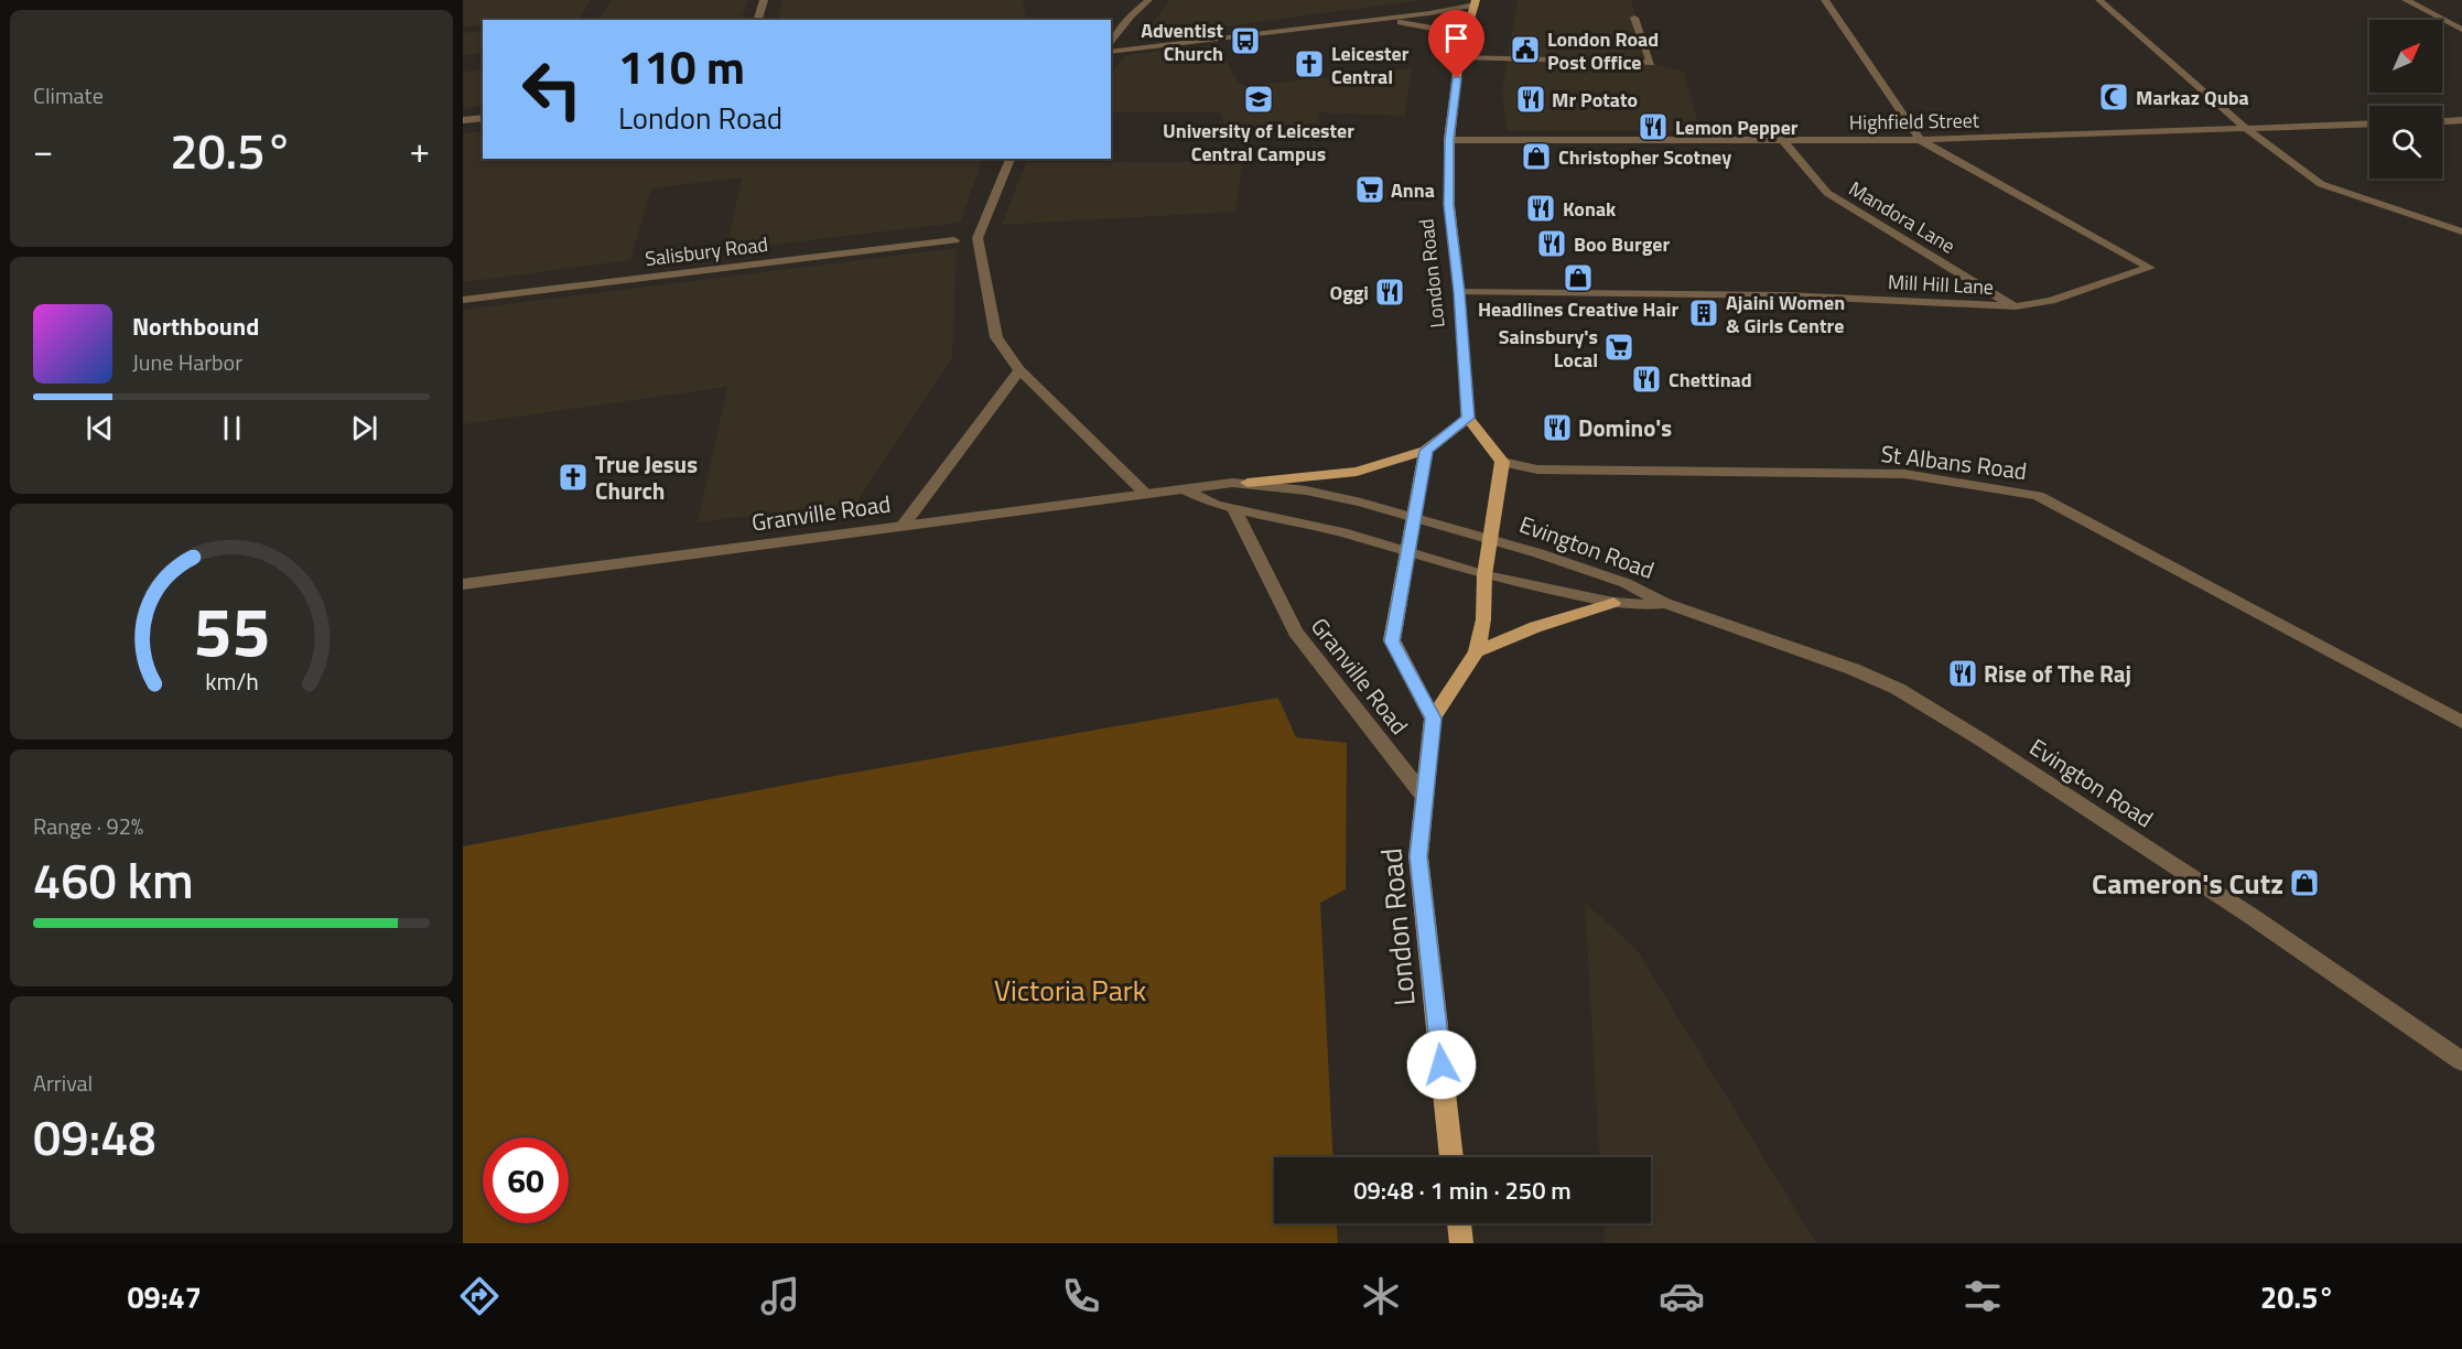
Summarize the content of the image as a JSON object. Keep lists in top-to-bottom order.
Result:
{
  "streets": {
    "main road": ["London Road"],
    "street": [
      "Highfield Street",
      "Mandora Lane",
      "Salisbury Road",
      "Mill Hill Lane",
      "St Albans Road",
      "Granville Road",
      "Evington Road"
    ]
  },
  "crossings": [
    ["Highfield Street", "Mandora Lane"],
    ["Highfield Street", "London Road"],
    ["Highfield Street", "Mill Hill Lane"],
    ["Mandora Lane", "Mill Hill Lane"],
    ["London Road", "Mill Hill Lane"],
    ["London Road", "St Albans Road"],
    ["London Road", "Granville Road"],
    ["London Road", "Evington Road"],
    ["Granville Road", "Evington Road"]
  ],
  "parks": ["Victoria Park"],
  "places": {
    "bus stop": ["Adventist Church"],
    "public building": ["London Road Post Office"],
    "church": ["Leicester Central", "True Jesus Church"],
    "mosque": ["Markaz Quba"],
    "school or university": ["University of Leicester Central Campus"],
    "restaurant": [
      "Mr Potato",
      "Lemon Pepper",
      "Konak",
      "Boo Burger",
      "Oggi",
      "Chettinad",
      "Domino's",
      "Rise of The Raj"
    ],
    "shop": ["Christopher Scotney", "Headlines Creative Hair", "Cameron's Cutz"],
    "supermarket": ["Anna", "Sainsbury's Local"],
    "building": ["Ajaini Women & Girls Centre"]
  },
  "north": "top right",
  "page": {
    "tile": [
      "Climate",
      ["Range · 92%", "460 km"],
      ["Arrival", "09:48"]
    ],
    "turn": ["110 m", "London Road"],
    "heat": ["−", "20.5°", "+"],
    "song": ["Northbound", "June Harbor"],
    "limit": "60",
    "trip": "09:48 · 1 min · 250 m",
    "tabs": ["09:47", "20.5°"],
    "gauge": ["55", "km/h"]
  }
}
